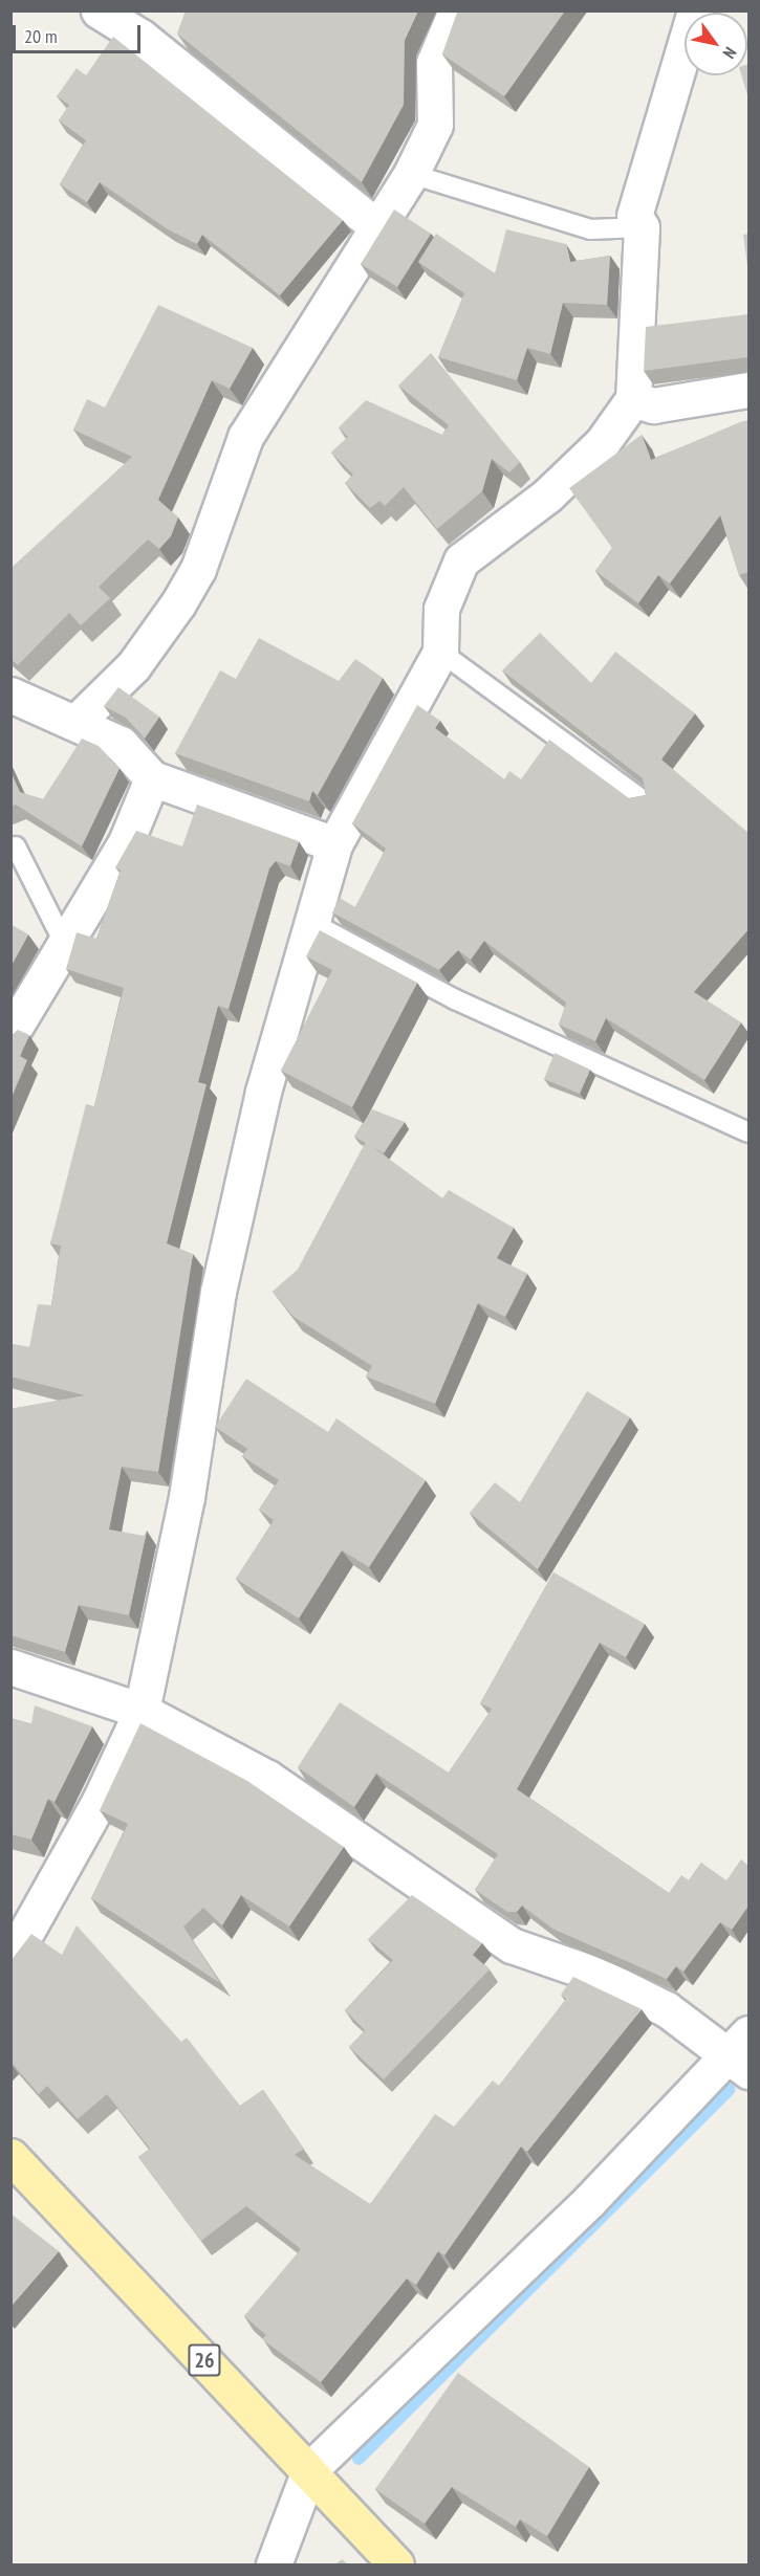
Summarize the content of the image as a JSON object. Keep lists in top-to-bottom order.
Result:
{
  "streets": {
    "main road": ["26"]
  },
  "scale_bar": "20 m",
  "north": "bottom right"
}
